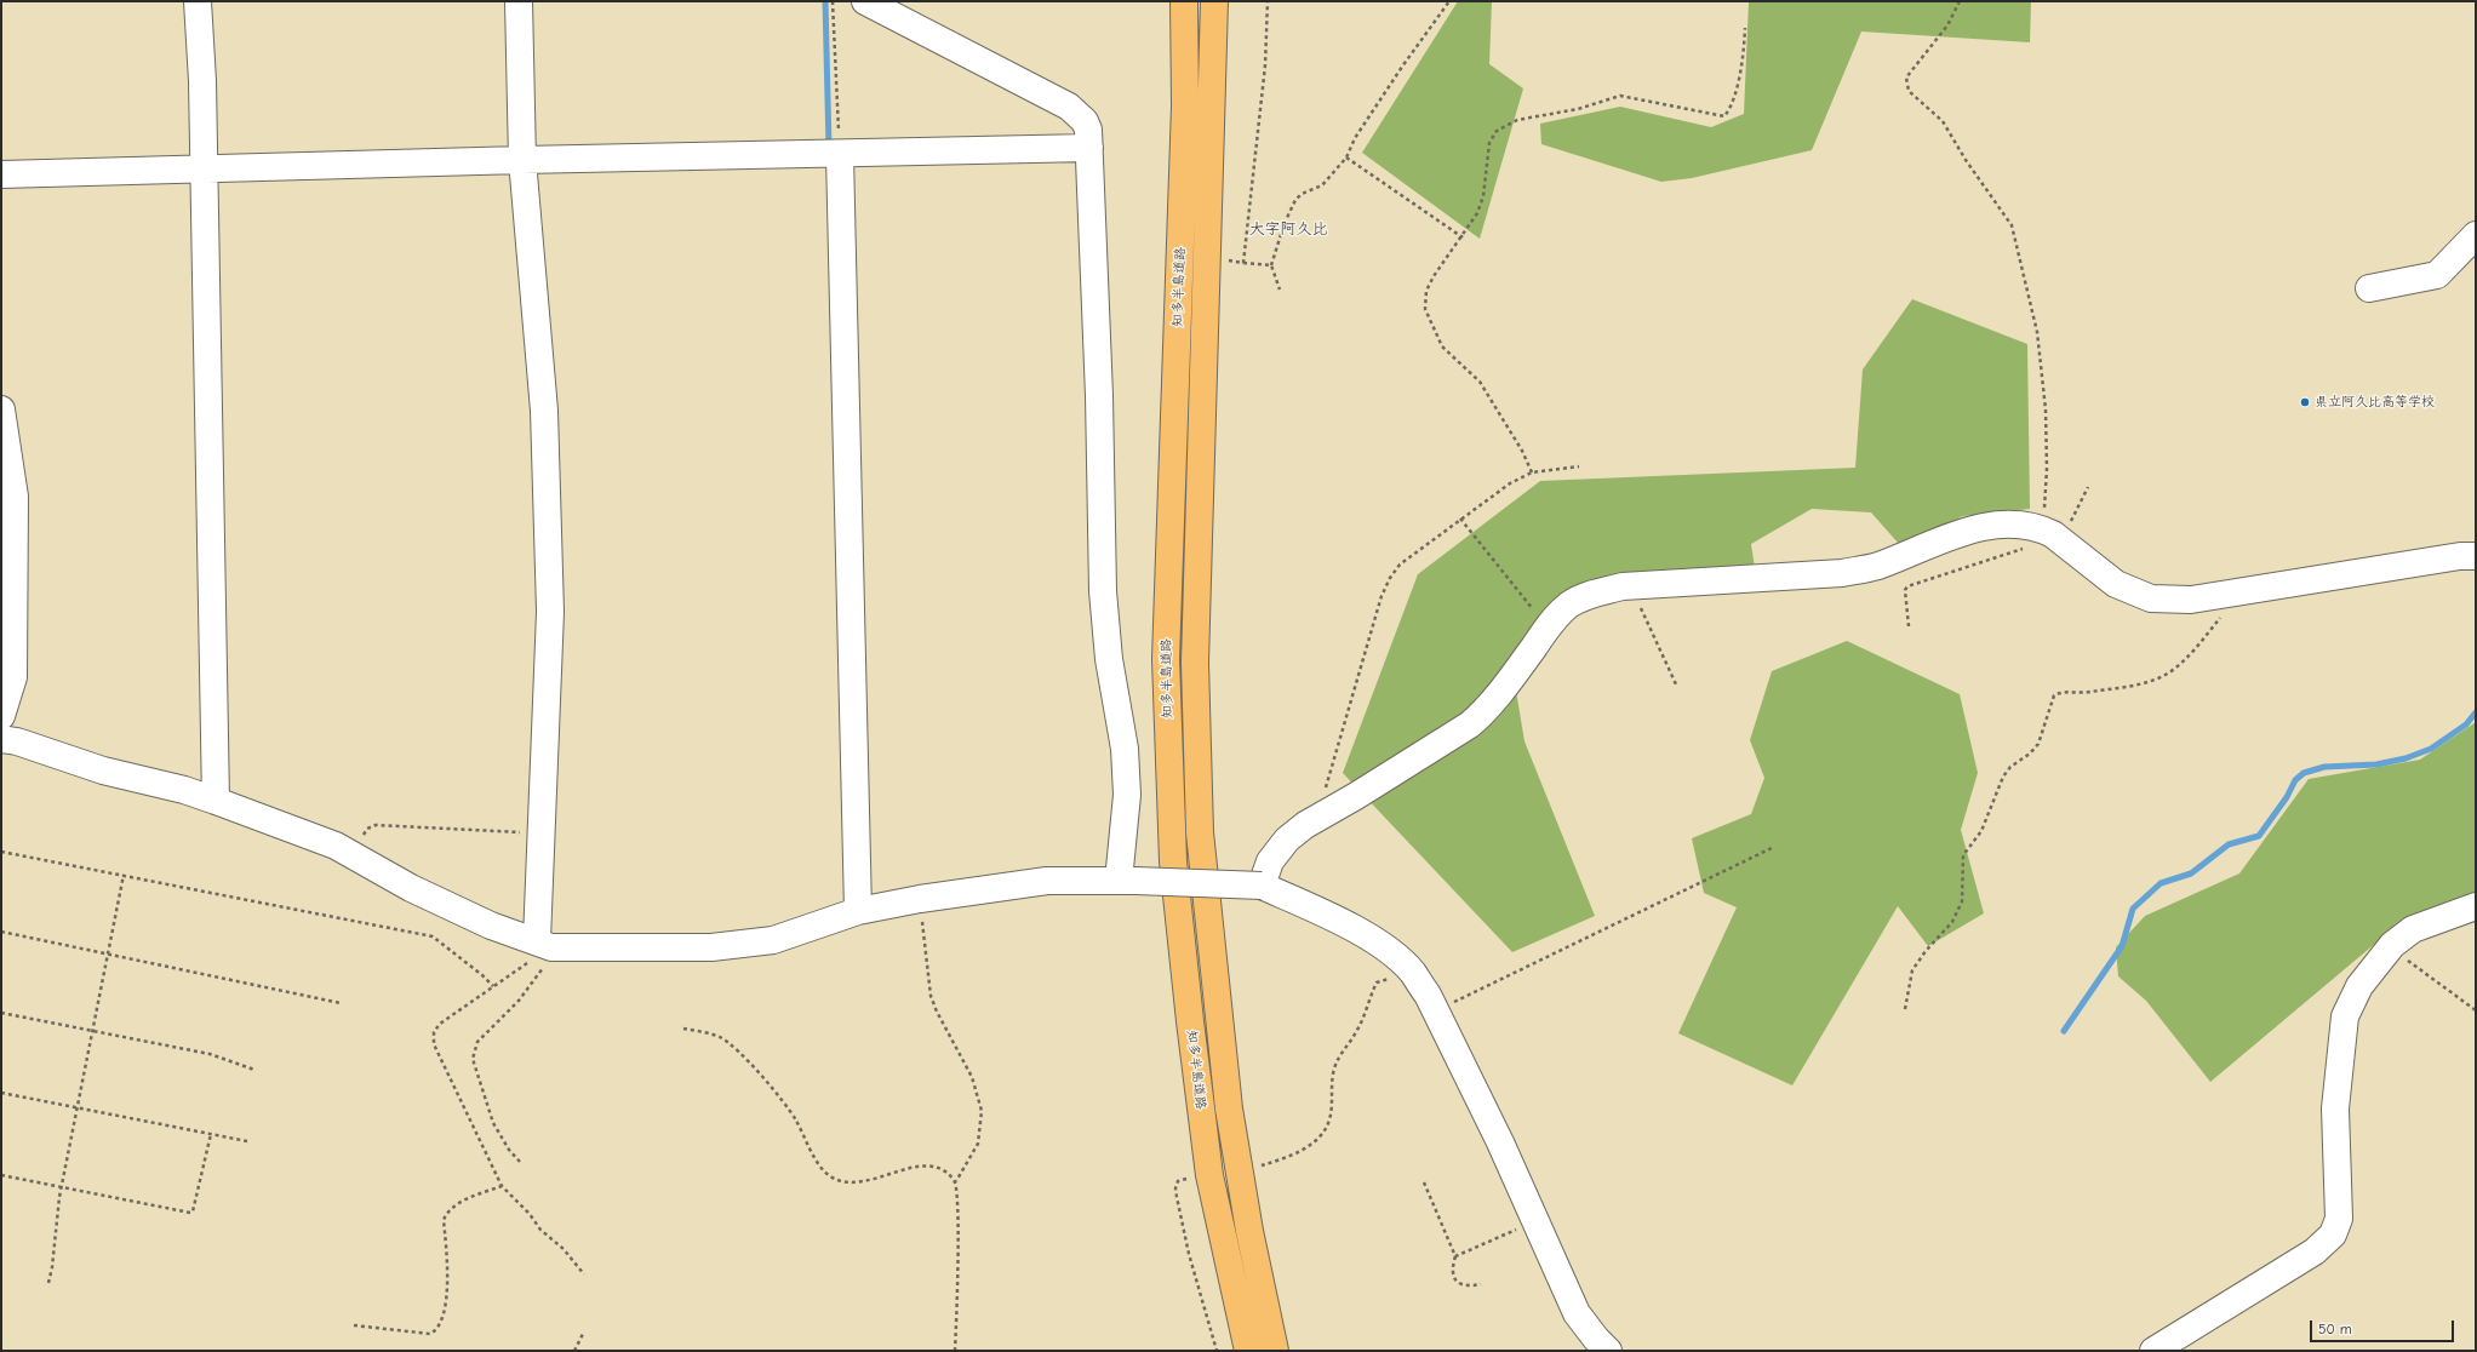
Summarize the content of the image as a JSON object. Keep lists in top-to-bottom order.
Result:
{
  "streets": {
    "highway": ["知多半島道路"]
  },
  "districts": ["大字阿久比"],
  "places": ["県立阿久比高等学校"],
  "scale_bar": "50 m"
}
